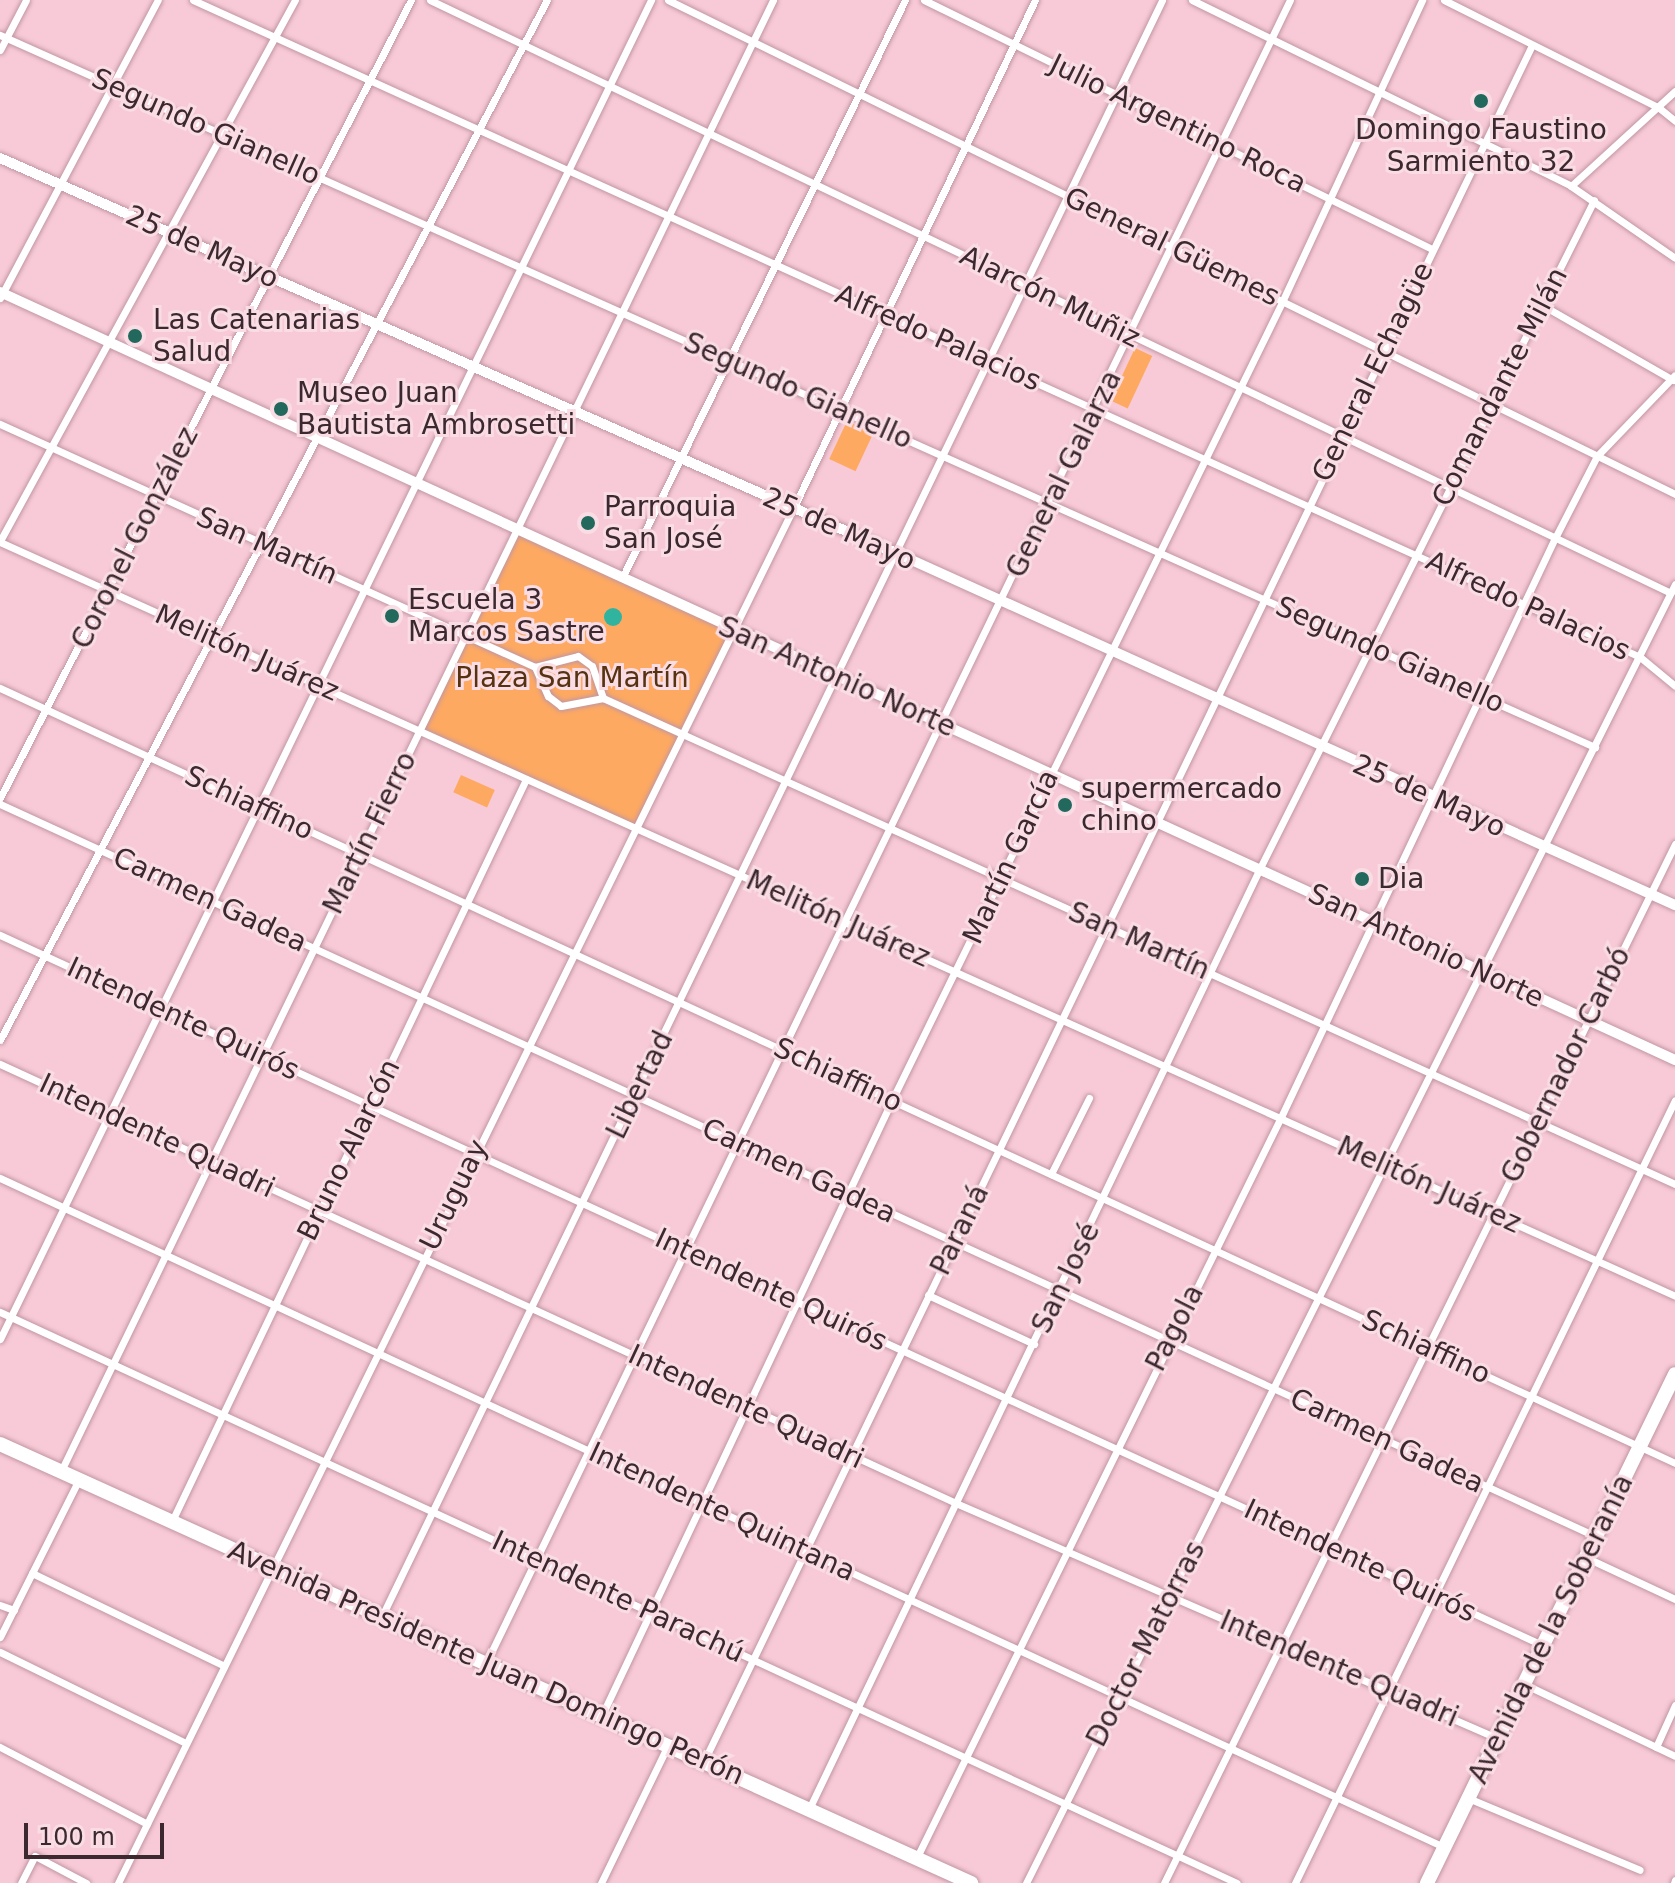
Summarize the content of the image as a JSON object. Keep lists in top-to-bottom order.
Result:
{
  "streets": {
    "highway": ["Avenida de la Soberanía", "Avenida Presidente Juan Domingo Perón"],
    "street": [
      "Julio Argentino Roca",
      "Segundo Gianello",
      "25 de Mayo",
      "General Güemes",
      "Alarcón Muñiz",
      "Alfredo Palacios",
      "General Echagüe",
      "Comandante Milán",
      "General Galarza",
      "Coronel González",
      "San Martín",
      "Melitón Juárez",
      "San Antonio Norte",
      "Schiaffino",
      "Martín Fierro",
      "Martín García",
      "Carmen Gadea",
      "Intendente Quirós",
      "Gobernador Carbó",
      "Libertad",
      "Intendente Quadri",
      "Bruno Alarcón",
      "Uruguay",
      "Paraná",
      "San José",
      "Pagola",
      "Intendente Quintana",
      "Intendente Parachú",
      "Doctor Matorras"
    ]
  },
  "crossings": [
    ["Julio Argentino Roca", "General Echagüe"],
    ["Julio Argentino Roca", "General Galarza"],
    ["Julio Argentino Roca", "Martín García"],
    ["Julio Argentino Roca", "Libertad"],
    ["Julio Argentino Roca", "Uruguay"],
    ["Segundo Gianello", "General Echagüe"],
    ["Segundo Gianello", "Comandante Milán"],
    ["Segundo Gianello", "General Galarza"],
    ["Segundo Gianello", "Coronel González"],
    ["Segundo Gianello", "Martín Fierro"],
    ["Segundo Gianello", "Martín García"],
    ["Segundo Gianello", "Libertad"],
    ["Segundo Gianello", "Uruguay"],
    ["Segundo Gianello", "Pagola"],
    ["Segundo Gianello", "Doctor Matorras"],
    ["25 de Mayo", "General Echagüe"],
    ["25 de Mayo", "Comandante Milán"],
    ["25 de Mayo", "General Galarza"],
    ["25 de Mayo", "Coronel González"],
    ["25 de Mayo", "Martín Fierro"],
    ["25 de Mayo", "Martín García"],
    ["25 de Mayo", "Gobernador Carbó"],
    ["25 de Mayo", "Libertad"],
    ["25 de Mayo", "Uruguay"],
    ["25 de Mayo", "Paraná"],
    ["25 de Mayo", "San José"],
    ["25 de Mayo", "Pagola"],
    ["25 de Mayo", "Doctor Matorras"],
    ["General Güemes", "General Echagüe"],
    ["General Güemes", "Comandante Milán"],
    ["General Güemes", "General Galarza"],
    ["General Güemes", "Martín Fierro"],
    ["General Güemes", "Martín García"],
    ["General Güemes", "Libertad"],
    ["General Güemes", "Uruguay"],
    ["General Güemes", "Pagola"],
    ["Alarcón Muñiz", "General Echagüe"],
    ["Alarcón Muñiz", "Comandante Milán"],
    ["Alarcón Muñiz", "General Galarza"],
    ["Alarcón Muñiz", "Martín Fierro"],
    ["Alarcón Muñiz", "Martín García"],
    ["Alarcón Muñiz", "Libertad"],
    ["Alarcón Muñiz", "Uruguay"],
    ["Alarcón Muñiz", "Pagola"],
    ["Alarcón Muñiz", "Doctor Matorras"],
    ["Alfredo Palacios", "General Echagüe"],
    ["Alfredo Palacios", "Comandante Milán"],
    ["Alfredo Palacios", "General Galarza"],
    ["Alfredo Palacios", "Coronel González"],
    ["Alfredo Palacios", "Martín Fierro"],
    ["Alfredo Palacios", "Martín García"],
    ["Alfredo Palacios", "Libertad"],
    ["Alfredo Palacios", "Uruguay"],
    ["Alfredo Palacios", "Pagola"],
    ["Alfredo Palacios", "Doctor Matorras"],
    ["General Echagüe", "Paraná"],
    ["Comandante Milán", "San José"],
    ["General Galarza", "San Martín"],
    ["General Galarza", "Melitón Juárez"],
    ["General Galarza", "San Antonio Norte"],
    ["General Galarza", "Schiaffino"],
    ["General Galarza", "Carmen Gadea"],
    ["General Galarza", "Intendente Quirós"],
    ["General Galarza", "Intendente Quadri"],
    ["General Galarza", "Intendente Quintana"],
    ["General Galarza", "Intendente Parachú"],
    ["General Galarza", "Avenida Presidente Juan Domingo Perón"],
    ["Coronel González", "San Martín"],
    ["Coronel González", "Melitón Juárez"],
    ["Coronel González", "San Antonio Norte"],
    ["Coronel González", "Schiaffino"],
    ["Coronel González", "Carmen Gadea"],
    ["San Martín", "Martín Fierro"],
    ["San Martín", "Martín García"],
    ["San Martín", "Gobernador Carbó"],
    ["San Martín", "Libertad"],
    ["San Martín", "Uruguay"],
    ["San Martín", "Paraná"],
    ["San Martín", "San José"],
    ["San Martín", "Pagola"],
    ["San Martín", "Doctor Matorras"],
    ["Melitón Juárez", "Martín Fierro"],
    ["Melitón Juárez", "Martín García"],
    ["Melitón Juárez", "Gobernador Carbó"],
    ["Melitón Juárez", "Libertad"],
    ["Melitón Juárez", "Bruno Alarcón"],
    ["Melitón Juárez", "Uruguay"],
    ["Melitón Juárez", "Paraná"],
    ["Melitón Juárez", "San José"],
    ["Melitón Juárez", "Pagola"],
    ["Melitón Juárez", "Doctor Matorras"],
    ["San Antonio Norte", "Martín Fierro"],
    ["San Antonio Norte", "Martín García"],
    ["San Antonio Norte", "Gobernador Carbó"],
    ["San Antonio Norte", "Libertad"],
    ["San Antonio Norte", "Uruguay"],
    ["San Antonio Norte", "Paraná"],
    ["San Antonio Norte", "San José"],
    ["San Antonio Norte", "Pagola"],
    ["San Antonio Norte", "Doctor Matorras"],
    ["Schiaffino", "Martín Fierro"],
    ["Schiaffino", "Martín García"],
    ["Schiaffino", "Gobernador Carbó"],
    ["Schiaffino", "Libertad"],
    ["Schiaffino", "Bruno Alarcón"],
    ["Schiaffino", "Uruguay"],
    ["Schiaffino", "Paraná"],
    ["Schiaffino", "San José"],
    ["Schiaffino", "Pagola"],
    ["Schiaffino", "Avenida de la Soberanía"],
    ["Schiaffino", "Doctor Matorras"],
    ["Martín Fierro", "Carmen Gadea"],
    ["Martín Fierro", "Intendente Quirós"],
    ["Martín Fierro", "Intendente Quadri"],
    ["Martín Fierro", "Intendente Quintana"],
    ["Martín Fierro", "Intendente Parachú"],
    ["Martín Fierro", "Avenida Presidente Juan Domingo Perón"],
    ["Martín García", "Carmen Gadea"],
    ["Martín García", "Intendente Quirós"],
    ["Martín García", "Intendente Quadri"],
    ["Martín García", "Intendente Quintana"],
    ["Martín García", "Intendente Parachú"],
    ["Martín García", "Avenida Presidente Juan Domingo Perón"],
    ["Carmen Gadea", "Gobernador Carbó"],
    ["Carmen Gadea", "Libertad"],
    ["Carmen Gadea", "Bruno Alarcón"],
    ["Carmen Gadea", "Uruguay"],
    ["Carmen Gadea", "Paraná"],
    ["Carmen Gadea", "San José"],
    ["Carmen Gadea", "Pagola"],
    ["Carmen Gadea", "Avenida de la Soberanía"],
    ["Carmen Gadea", "Doctor Matorras"],
    ["Intendente Quirós", "Gobernador Carbó"],
    ["Intendente Quirós", "Libertad"],
    ["Intendente Quirós", "Bruno Alarcón"],
    ["Intendente Quirós", "Uruguay"],
    ["Intendente Quirós", "Paraná"],
    ["Intendente Quirós", "San José"],
    ["Intendente Quirós", "Pagola"],
    ["Intendente Quirós", "Avenida de la Soberanía"],
    ["Intendente Quirós", "Doctor Matorras"],
    ["Gobernador Carbó", "Intendente Quadri"],
    ["Gobernador Carbó", "Intendente Quintana"],
    ["Gobernador Carbó", "Intendente Parachú"],
    ["Libertad", "Intendente Quadri"],
    ["Libertad", "Intendente Quintana"],
    ["Libertad", "Intendente Parachú"],
    ["Libertad", "Avenida Presidente Juan Domingo Perón"],
    ["Intendente Quadri", "Bruno Alarcón"],
    ["Intendente Quadri", "Uruguay"],
    ["Intendente Quadri", "Paraná"],
    ["Intendente Quadri", "San José"],
    ["Intendente Quadri", "Pagola"],
    ["Intendente Quadri", "Avenida de la Soberanía"],
    ["Intendente Quadri", "Doctor Matorras"],
    ["Bruno Alarcón", "Intendente Quintana"],
    ["Bruno Alarcón", "Intendente Parachú"],
    ["Bruno Alarcón", "Avenida Presidente Juan Domingo Perón"],
    ["Uruguay", "Intendente Quintana"],
    ["Uruguay", "Intendente Parachú"],
    ["Uruguay", "Avenida Presidente Juan Domingo Perón"],
    ["Paraná", "Intendente Quintana"],
    ["Paraná", "Intendente Parachú"],
    ["Paraná", "Avenida Presidente Juan Domingo Perón"],
    ["San José", "Intendente Quintana"],
    ["San José", "Intendente Parachú"],
    ["San José", "Avenida Presidente Juan Domingo Perón"],
    ["Pagola", "Intendente Quintana"],
    ["Pagola", "Intendente Parachú"],
    ["Pagola", "Avenida Presidente Juan Domingo Perón"],
    ["Intendente Quintana", "Avenida de la Soberanía"],
    ["Intendente Quintana", "Doctor Matorras"],
    ["Intendente Parachú", "Doctor Matorras"]
  ],
  "parks": ["Plaza San Martín"],
  "places": [
    "Domingo Faustino Sarmiento 32",
    "Las Catenarias Salud",
    "Museo Juan Bautista Ambrosetti",
    "Parroquia San José",
    "Escuela 3 Marcos Sastre",
    "supermercado chino",
    "Dia"
  ],
  "scale_bar": "100 m"
}
